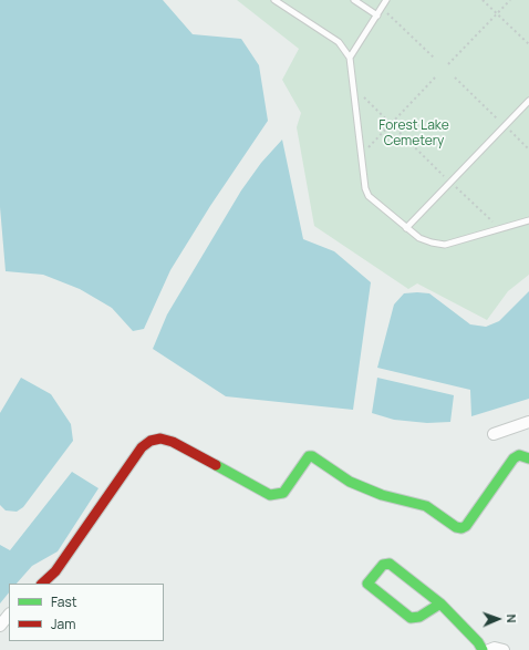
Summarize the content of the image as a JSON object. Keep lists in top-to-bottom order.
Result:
{
  "parks": ["Forest Lake Cemetery"],
  "legend": ["Fast", "Jam"],
  "north": "right"
}
